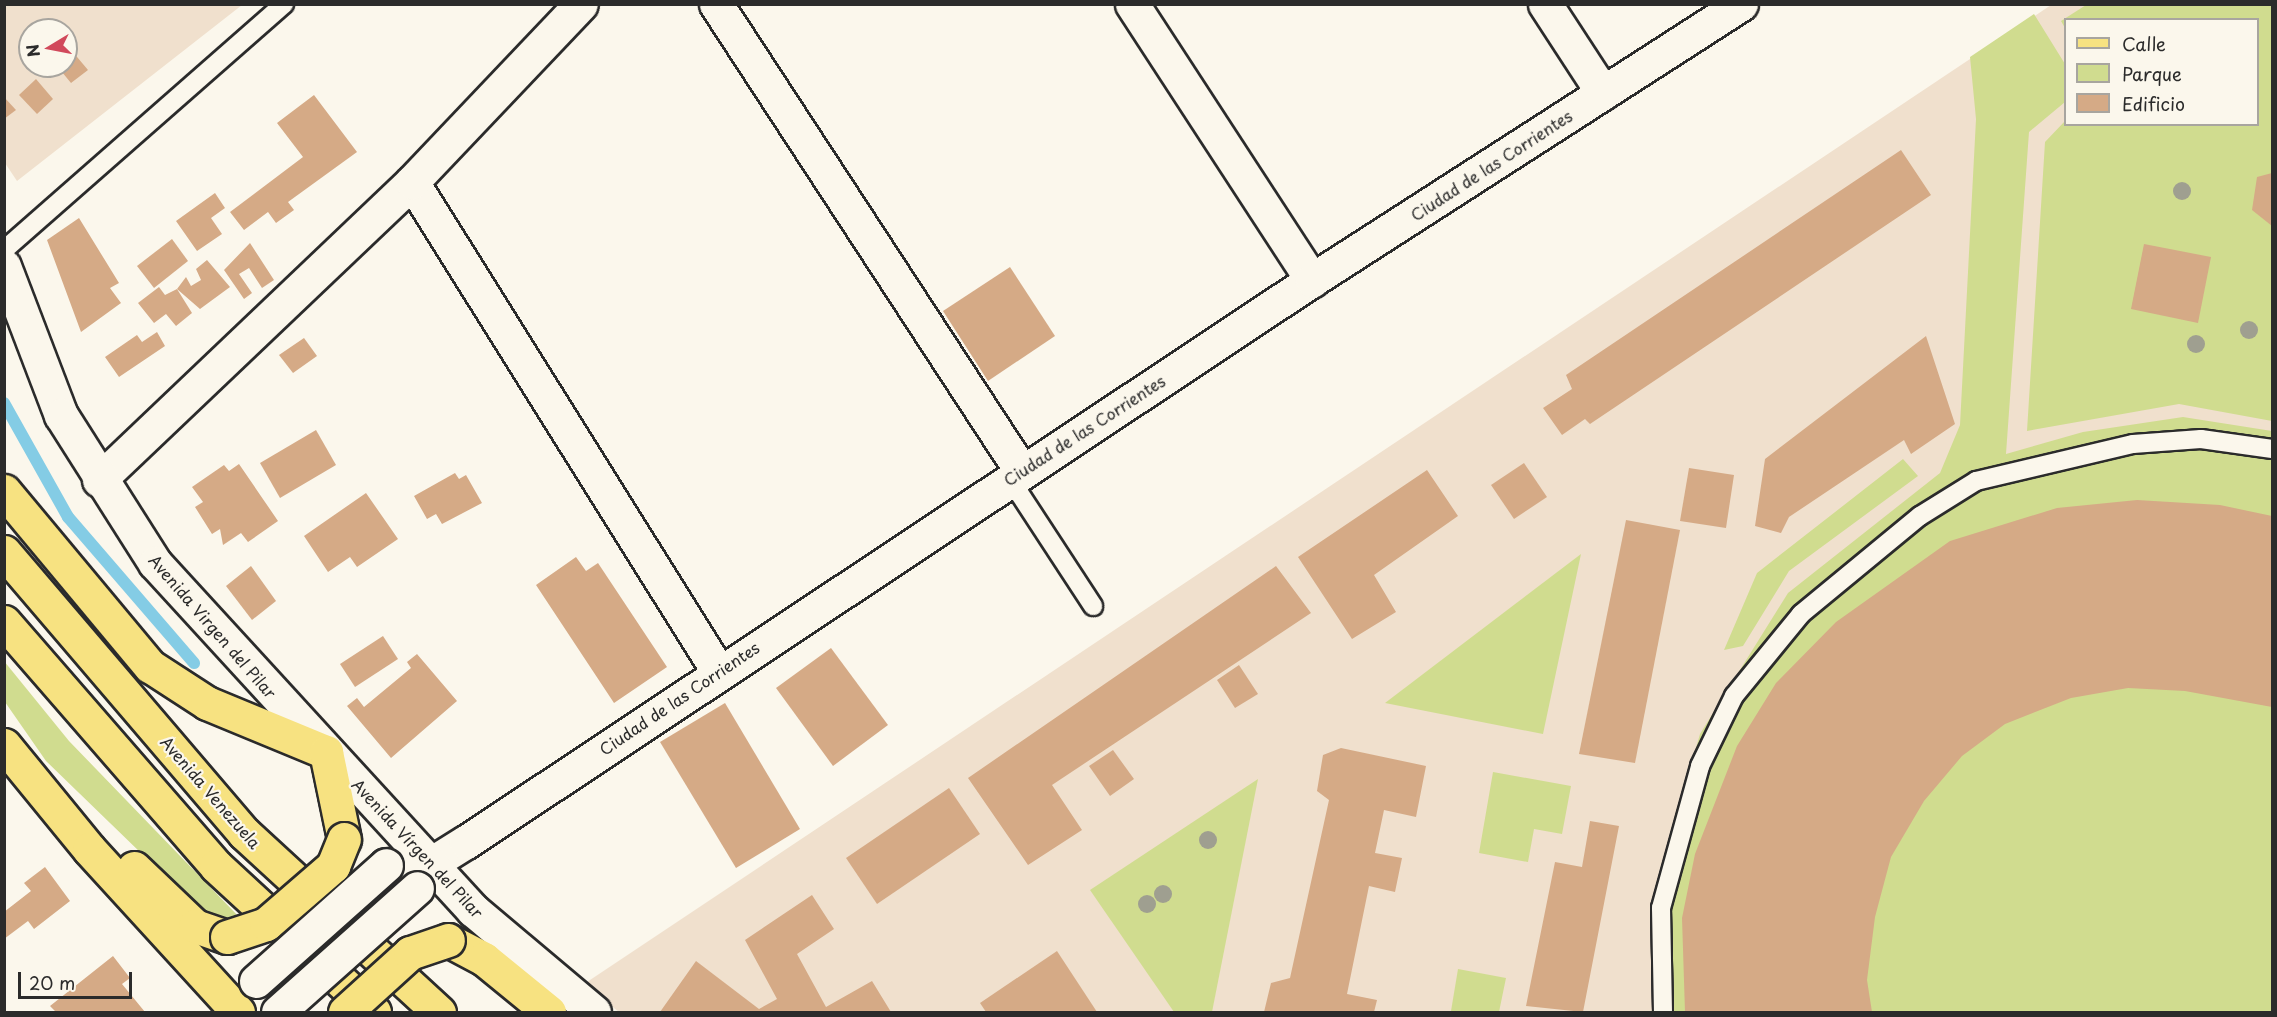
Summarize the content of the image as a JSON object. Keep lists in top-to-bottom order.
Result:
{
  "streets": {
    "main road": ["Avenida Venezuela"],
    "street": ["Ciudad de las Corrientes", "Avenida Virgen del Pilar", "Avenida Vírgen del Pilar"]
  },
  "crossings": [
    ["Ciudad de las Corrientes", "Avenida Vírgen del Pilar"],
    ["Avenida Virgen del Pilar", "Avenida Vírgen del Pilar"]
  ],
  "legend": ["Calle", "Parque", "Edificio"],
  "scale_bar": "20 m",
  "north": "left"
}
